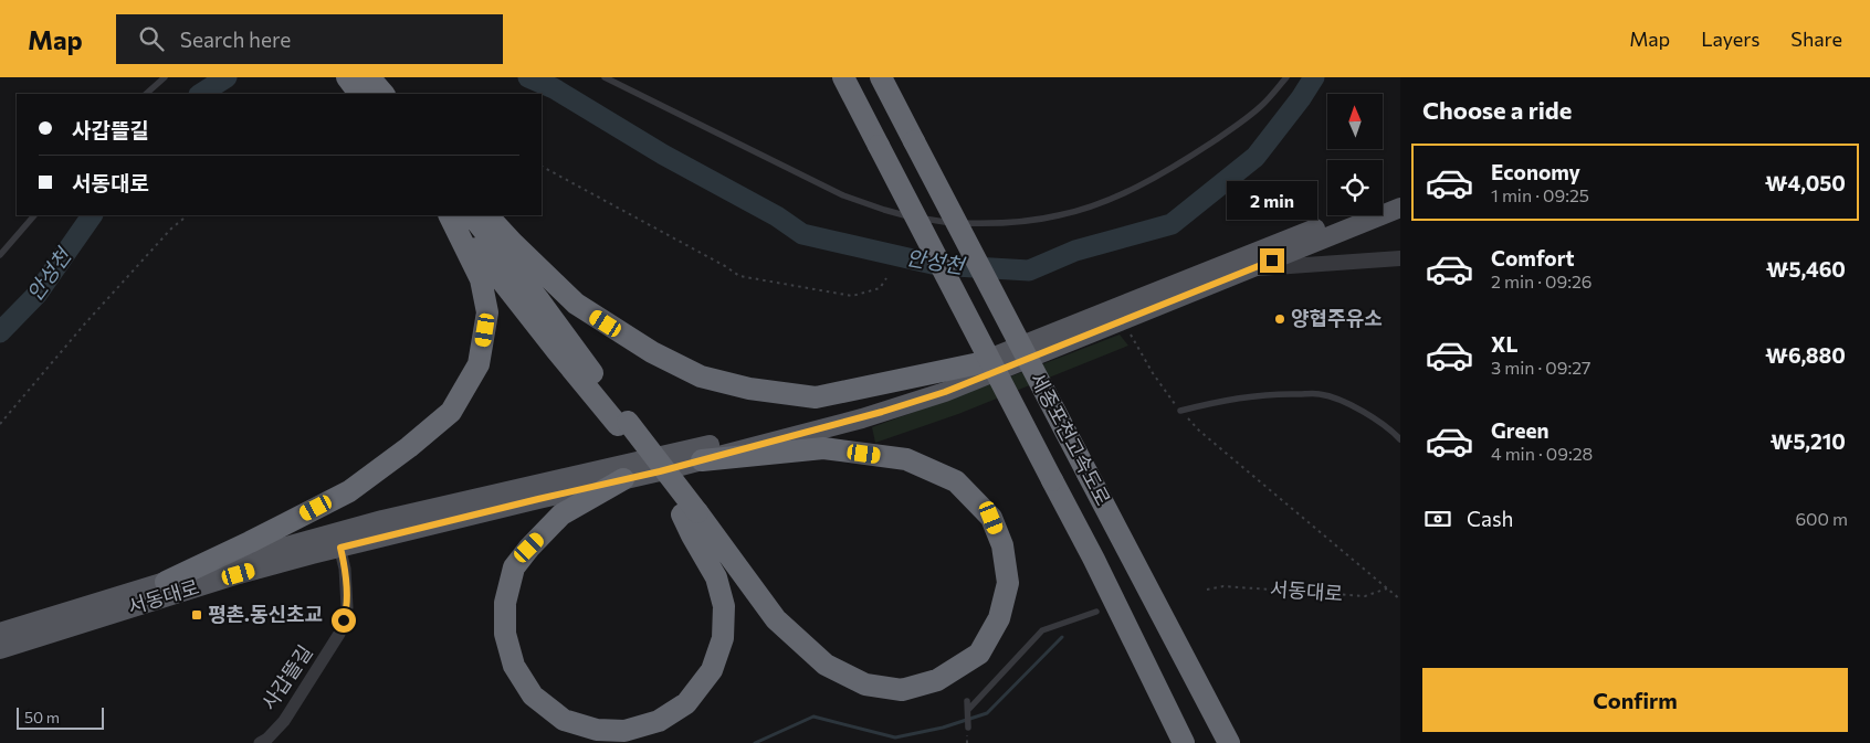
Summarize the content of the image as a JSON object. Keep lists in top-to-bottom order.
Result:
{
  "streets": {
    "highway": ["세종포천고속도로"],
    "main road": ["서동대로"],
    "street": ["사갑뜰길"]
  },
  "crossings": [
    ["서동대로", "사갑뜰길"]
  ],
  "water": ["안성천"],
  "places": {
    "other": ["양협주유소"],
    "transit": ["평촌.동신초교"]
  },
  "scale_bar": "50 m",
  "north": "top",
  "page": {
    "header": "Map",
    "search": "Search here",
    "nav": ["Map", "Layers", "Share"],
    "heading": "Choose a ride",
    "banner": ["사갑뜰길", "서동대로"],
    "list": [
      {
        "name": "Economy",
        "note": "1 min · 09:25",
        "value": "₩4,050"
      },
      {
        "name": "Comfort",
        "note": "2 min · 09:26",
        "value": "₩5,460"
      },
      {
        "name": "XL",
        "note": "3 min · 09:27",
        "value": "₩6,880"
      },
      {
        "name": "Green",
        "note": "4 min · 09:28",
        "value": "₩5,210"
      }
    ],
    "bubble": "2 min",
    "pay": ["Cash", "600 m"],
    "buttons": "Confirm",
    "scale": "50 m"
  }
}
